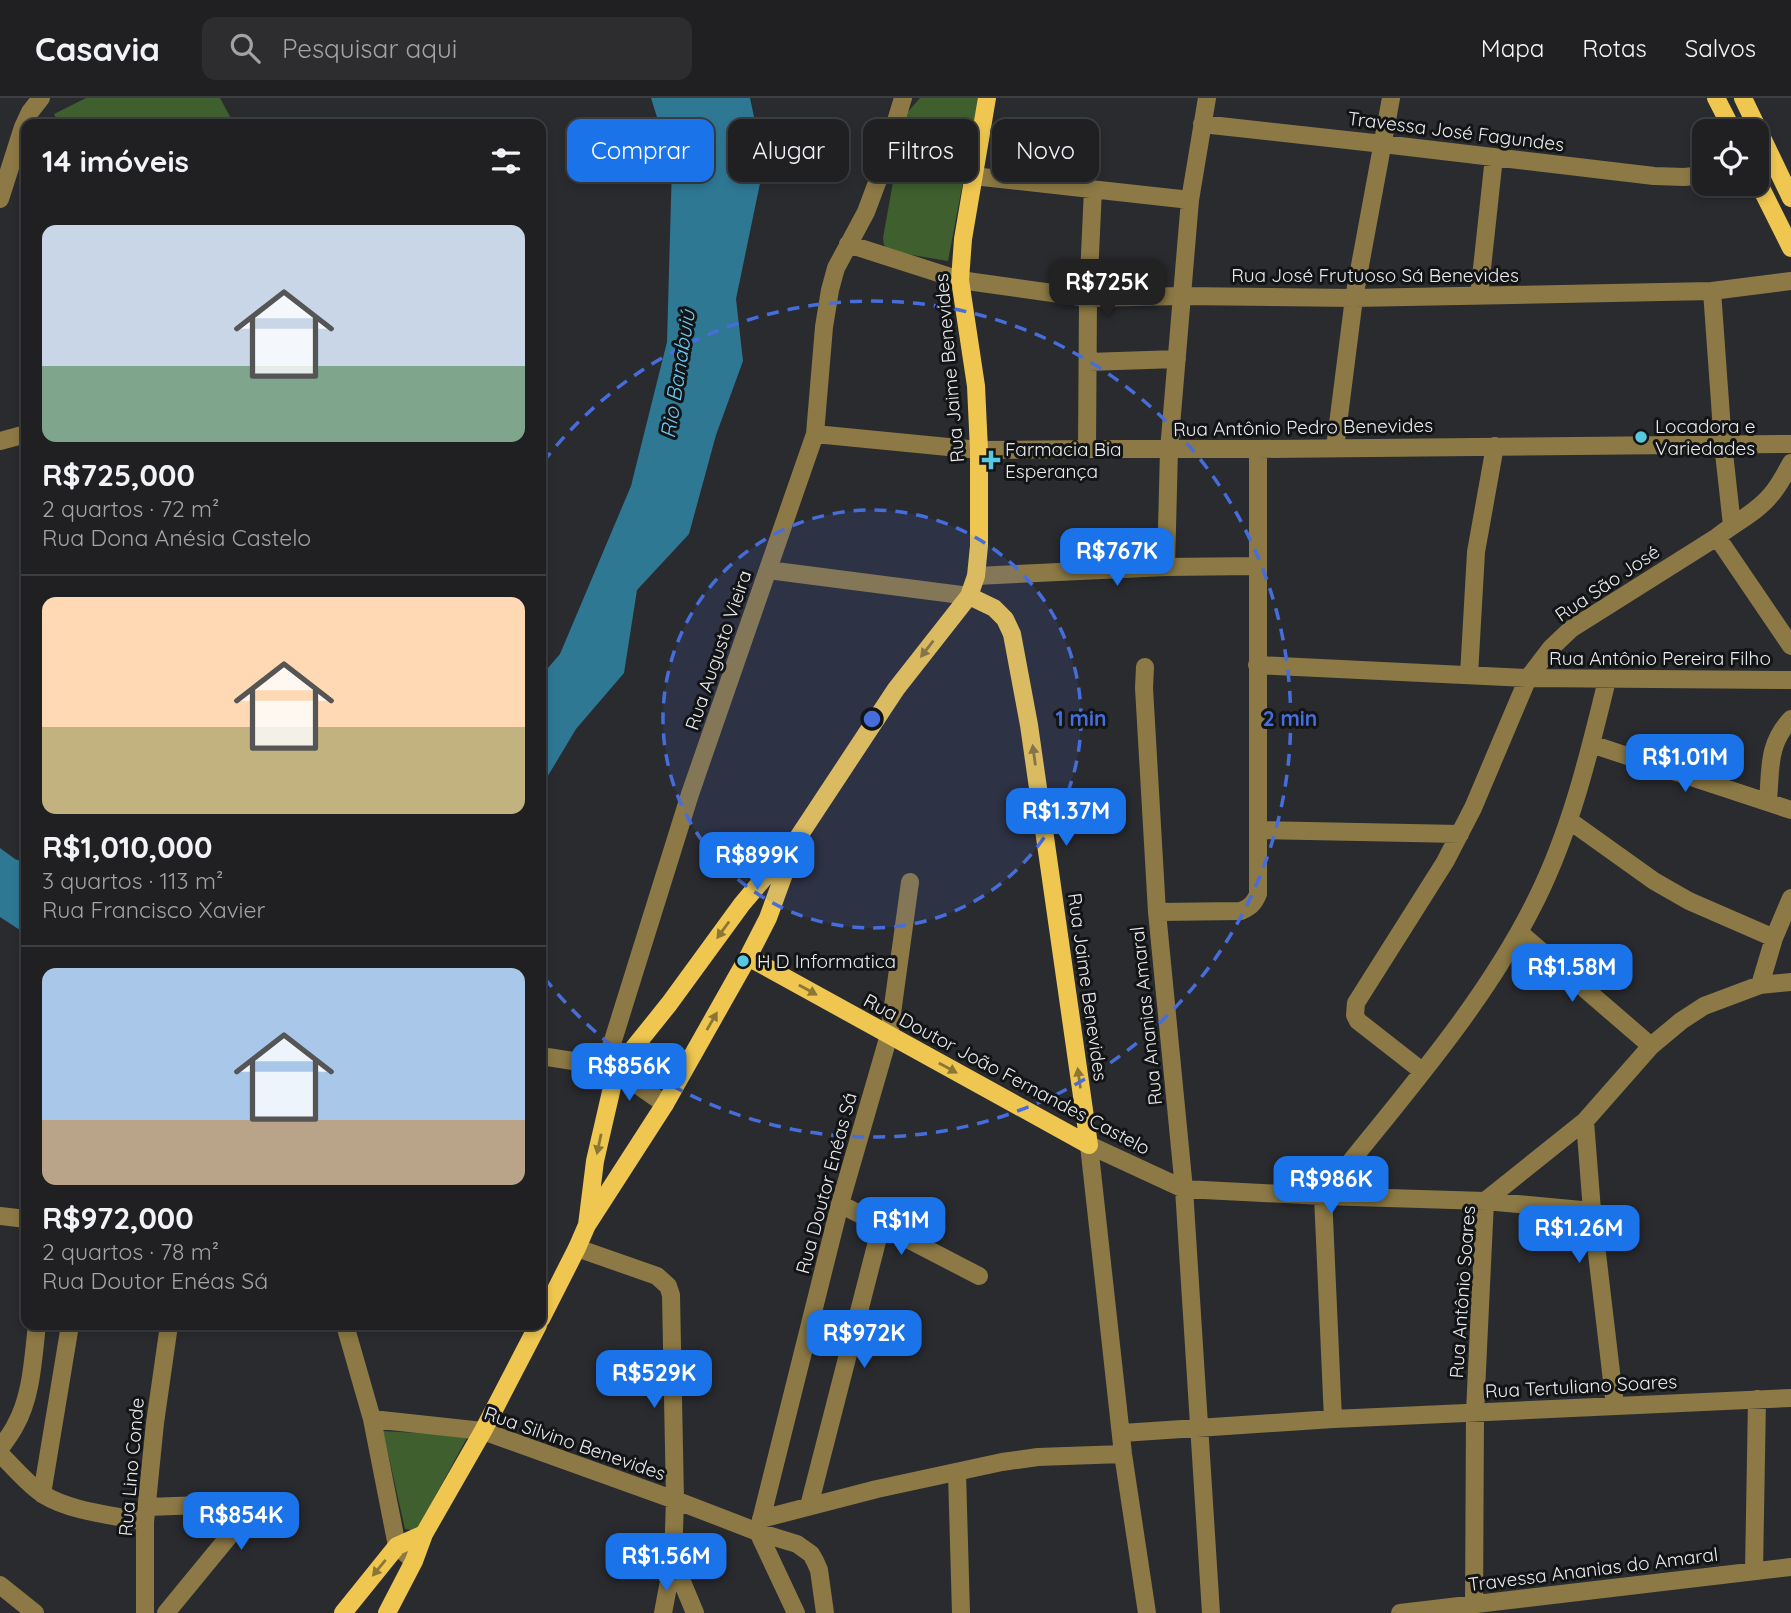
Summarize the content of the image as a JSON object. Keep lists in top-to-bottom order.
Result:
{
  "streets": {
    "main road": ["Rua Jaime Benevides", "Rua Doutor João Fernandes Castelo"],
    "street": [
      "Travessa José Fagundes",
      "Rua José Frutuoso Sá Benevides",
      "Rua Antônio Pedro Benevides",
      "Rua São José",
      "Rua Augusto Vieira",
      "Rua Antônio Pereira Filho",
      "Rua Ananias Amaral",
      "Rua Doutor Enéas Sá",
      "Rua Antônio Soares",
      "Rua Tertuliano Soares",
      "Rua Silvino Benevides",
      "Rua Lino Conde",
      "Travessa Ananias do Amaral"
    ]
  },
  "crossings": [
    ["Rua José Frutuoso Sá Benevides", "Rua Jaime Benevides"],
    ["Rua José Frutuoso Sá Benevides", "Rua Augusto Vieira"],
    ["Rua Jaime Benevides", "Rua Antônio Pedro Benevides"],
    ["Rua Jaime Benevides", "Rua Doutor João Fernandes Castelo"],
    ["Rua Jaime Benevides", "Rua Tertuliano Soares"],
    ["Rua Antônio Pedro Benevides", "Rua Augusto Vieira"],
    ["Rua São José", "Rua Antônio Pereira Filho"],
    ["Rua Ananias Amaral", "Rua Doutor João Fernandes Castelo"],
    ["Rua Ananias Amaral", "Rua Tertuliano Soares"],
    ["Rua Doutor João Fernandes Castelo", "Rua Doutor Enéas Sá"],
    ["Rua Doutor João Fernandes Castelo", "Rua Antônio Soares"],
    ["Rua Doutor Enéas Sá", "Rua Silvino Benevides"],
    ["Rua Antônio Soares", "Rua Tertuliano Soares"],
    ["Rua Antônio Soares", "Travessa Ananias do Amaral"]
  ],
  "one_way": ["Rua Jaime Benevides", "Rua Doutor João Fernandes Castelo"],
  "water": ["Rio Banabuiú"],
  "places": {
    "other": ["Locadora e Variedades", "H D Informatica"],
    "health": ["Farmacia Bia Esperança"]
  },
  "page": {
    "header": "Casavia",
    "search": "Pesquisar aqui",
    "nav": ["Mapa", "Rotas", "Salvos"],
    "chip": [
      "Comprar",
      "Alugar",
      "Filtros",
      "Novo"
    ],
    "heading": "14 imóveis",
    "list": [
      {
        "name": "R$725,000",
        "note": "2 quartos · 72 m² · Rua Dona Anésia Castelo"
      },
      {
        "name": "R$1,010,000",
        "note": "3 quartos · 113 m² · Rua Francisco Xavier"
      },
      {
        "name": "R$972,000",
        "note": "2 quartos · 78 m² · Rua Doutor Enéas Sá"
      }
    ],
    "price": [
      "R$725K",
      "R$767K",
      "R$1.01M",
      "R$1.37M",
      "R$899K",
      "R$1.58M",
      "R$856K",
      "R$986K",
      "R$1M",
      "R$1.26M",
      "R$972K",
      "R$529K",
      "R$854K",
      "R$1.56M"
    ]
  },
  "rings": ["1 min", "2 min"]
}
